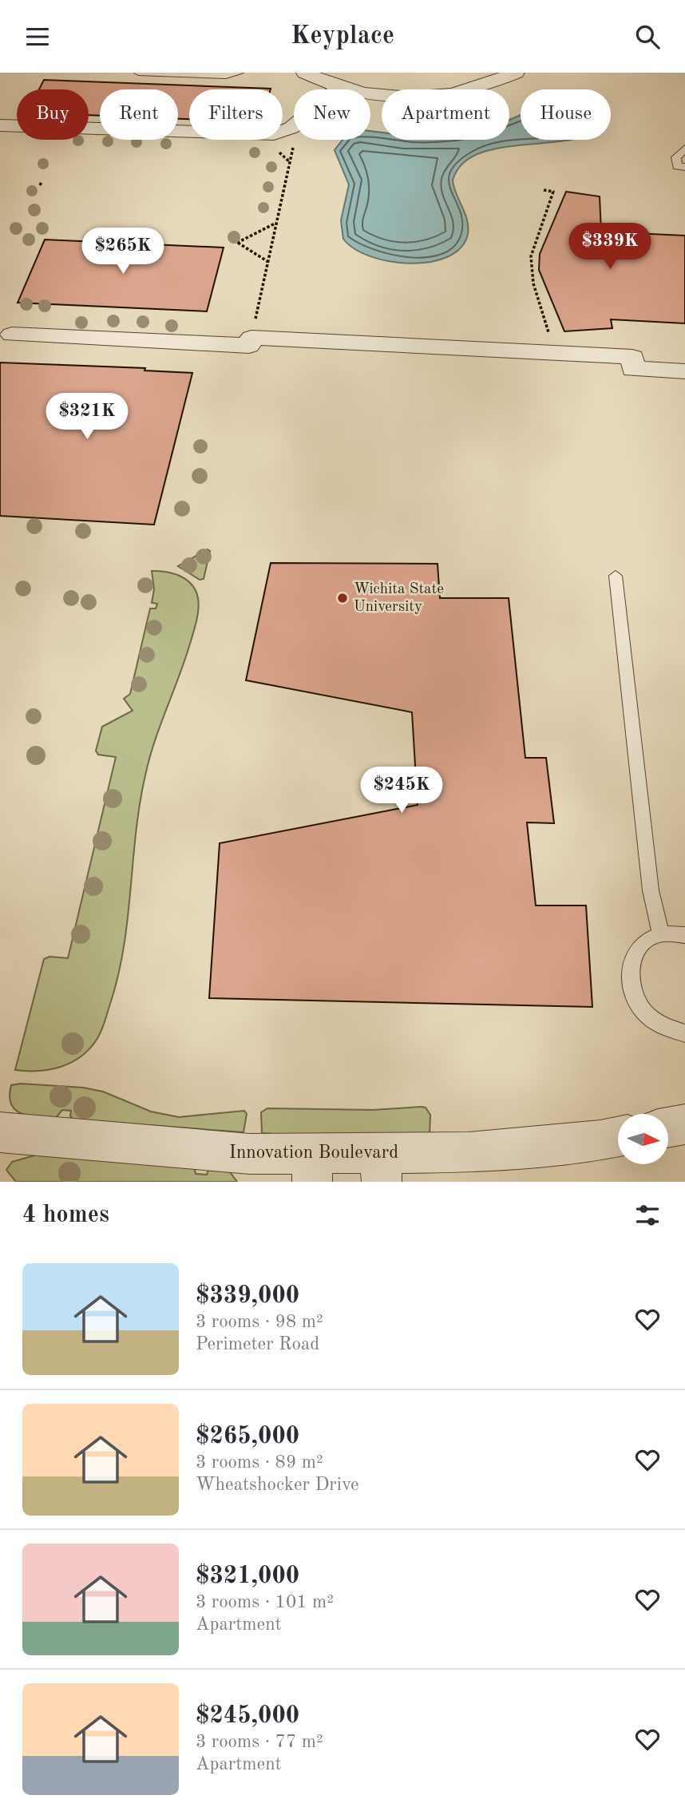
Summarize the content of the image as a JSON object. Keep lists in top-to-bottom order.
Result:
{
  "streets": {
    "street": ["Innovation Boulevard"]
  },
  "places": ["Wichita State University"],
  "north": "right",
  "page": {
    "header": "Keyplace",
    "chip": [
      "Buy",
      "Rent",
      "Filters",
      "New",
      "Apartment",
      "House"
    ],
    "price": [
      "$339K",
      "$265K",
      "$321K",
      "$245K"
    ],
    "heading": "4 homes",
    "list": [
      {
        "name": "$339,000",
        "note": "3 rooms · 98 m² · Perimeter Road"
      },
      {
        "name": "$265,000",
        "note": "3 rooms · 89 m² · Wheatshocker Drive"
      },
      {
        "name": "$321,000",
        "note": "3 rooms · 101 m² · Apartment"
      },
      {
        "name": "$245,000",
        "note": "3 rooms · 77 m² · Apartment"
      }
    ]
  }
}
